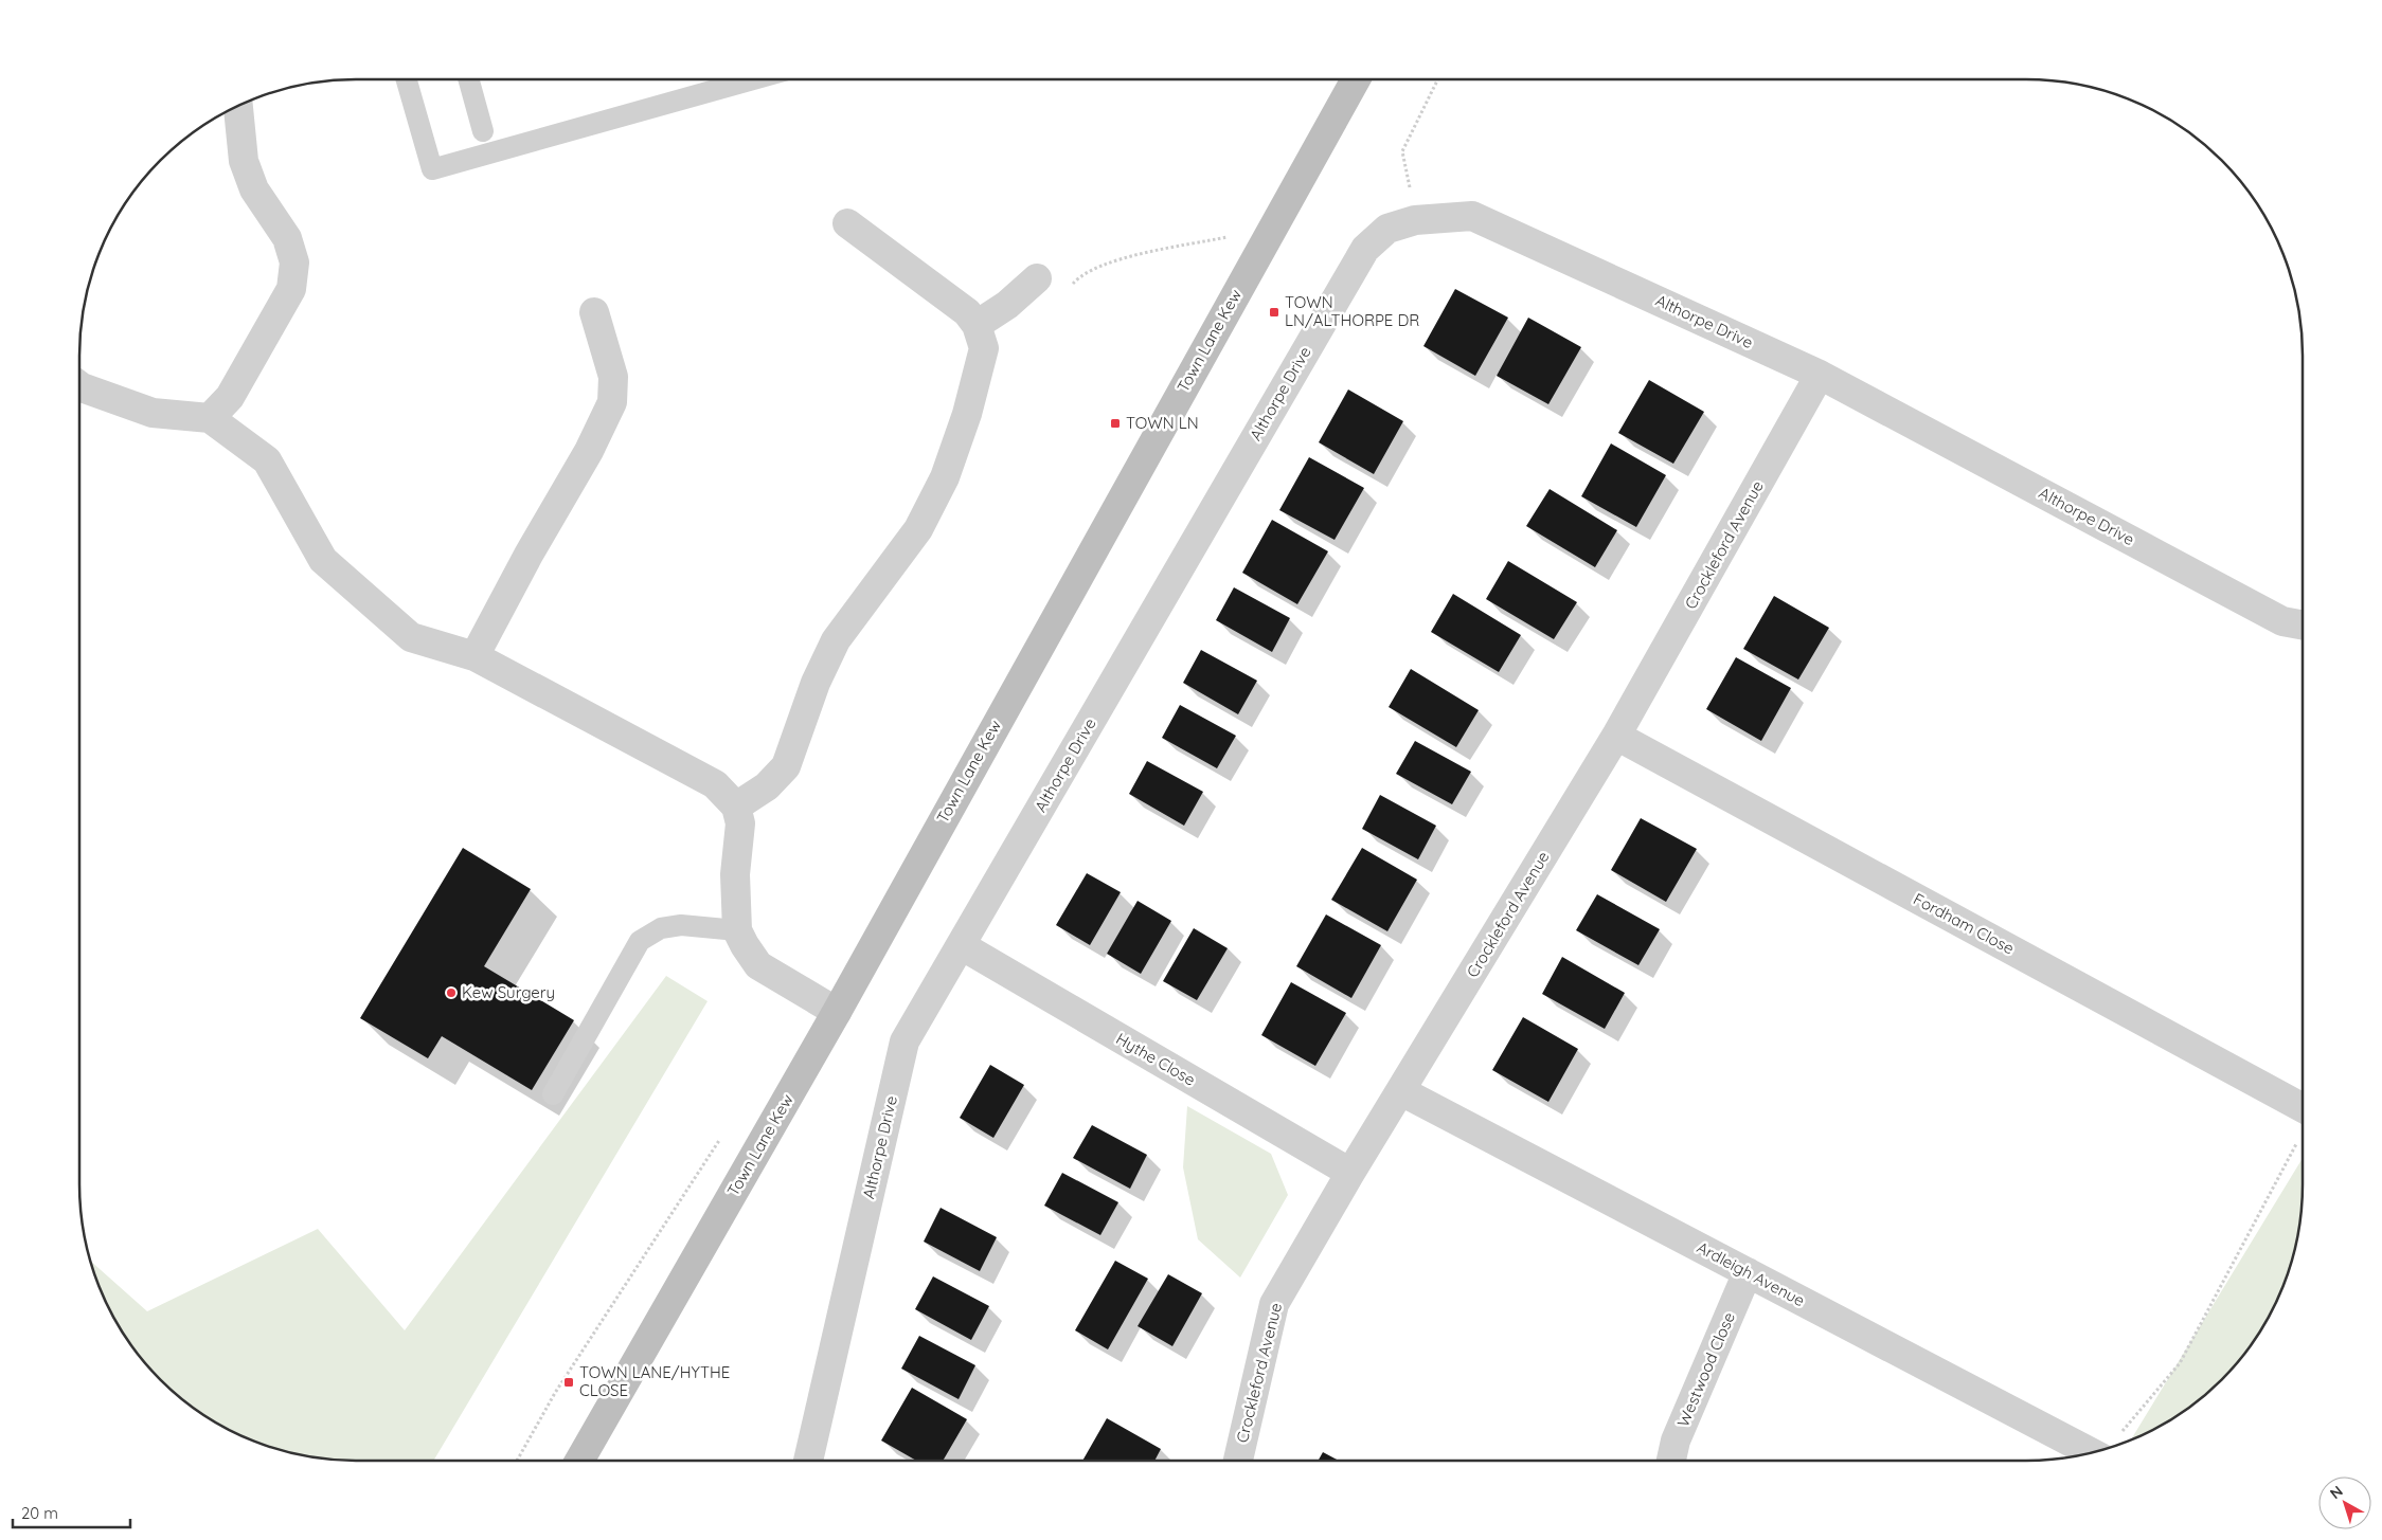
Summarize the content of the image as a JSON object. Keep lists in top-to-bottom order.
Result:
{
  "streets": {
    "street": [
      "Althorpe Drive",
      "Town Lane Kew",
      "Crockleford Avenue",
      "Fordham Close",
      "Hythe Close",
      "Ardleigh Avenue",
      "Westwood Close"
    ]
  },
  "crossings": [
    ["Althorpe Drive", "Crockleford Avenue"],
    ["Althorpe Drive", "Hythe Close"],
    ["Crockleford Avenue", "Fordham Close"],
    ["Crockleford Avenue", "Hythe Close"],
    ["Crockleford Avenue", "Ardleigh Avenue"],
    ["Ardleigh Avenue", "Westwood Close"]
  ],
  "places": {
    "transit": ["TOWN LN/ALTHORPE DR", "TOWN LN", "TOWN LANE/HYTHE CLOSE"],
    "other": ["Kew Surgery"]
  },
  "scale_bar": "20 m",
  "north": "top left"
}
